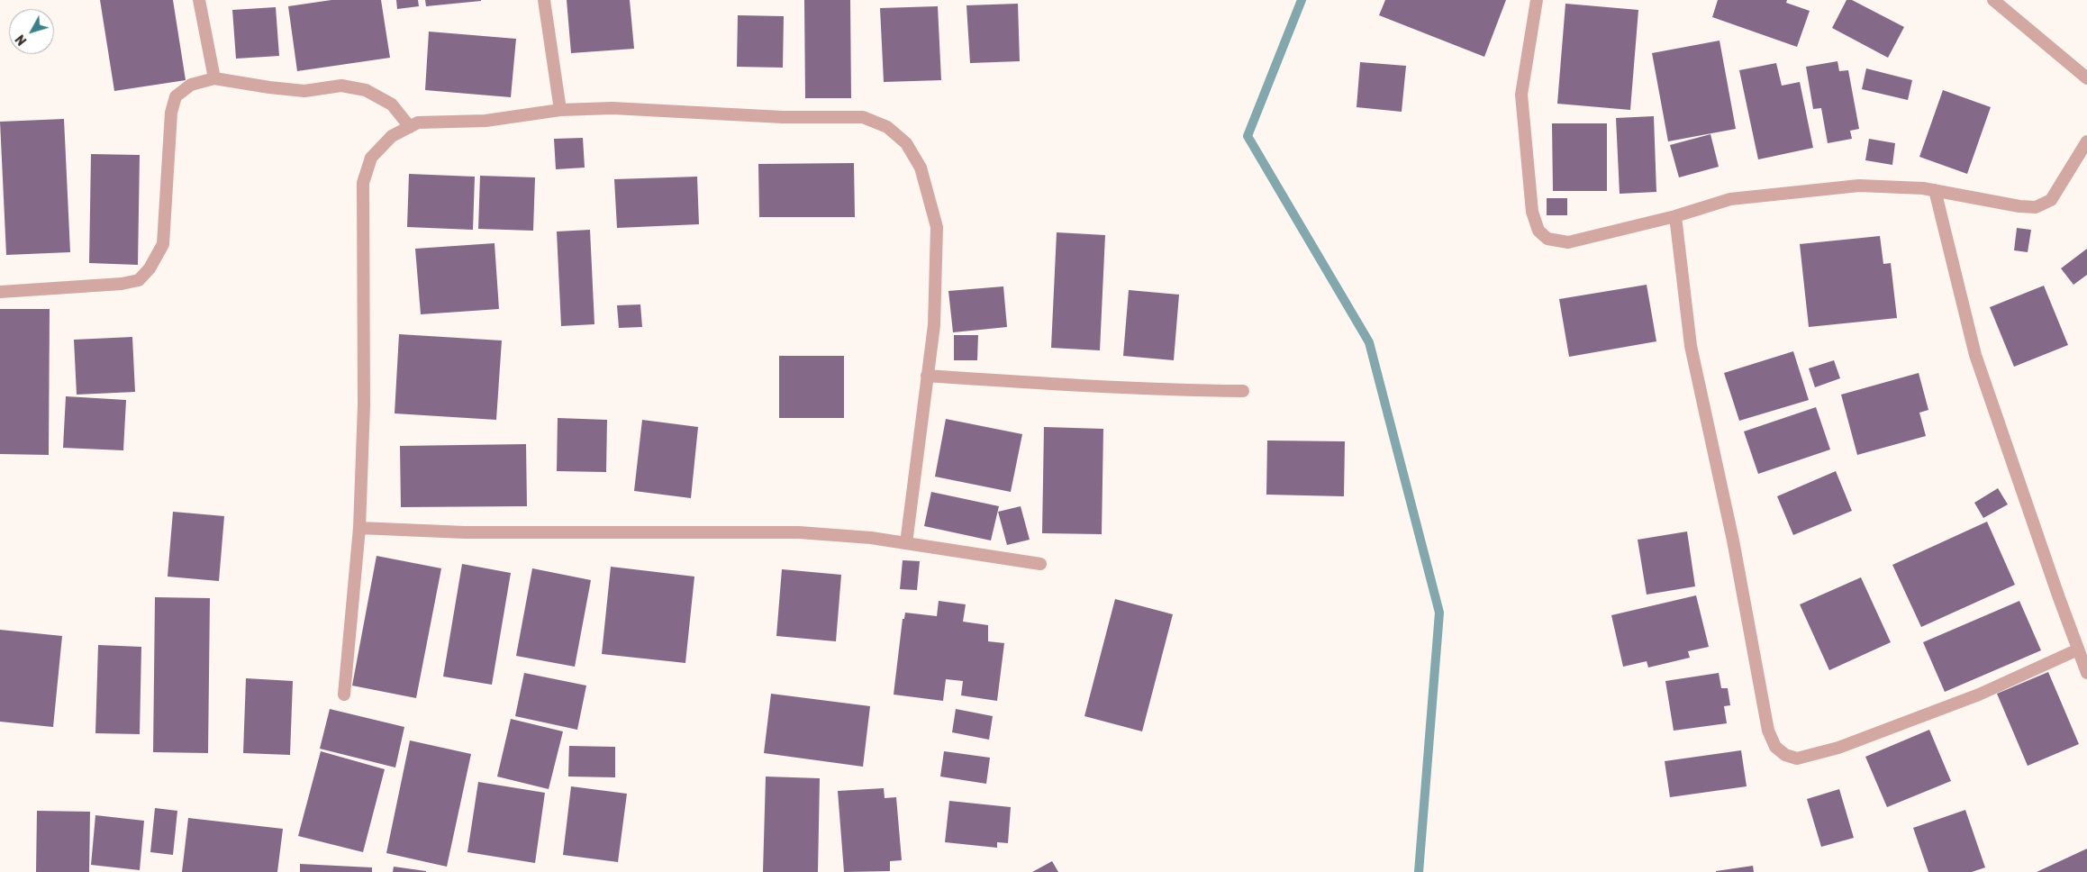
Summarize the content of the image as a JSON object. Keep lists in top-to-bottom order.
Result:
{
  "north": "bottom left"
}
